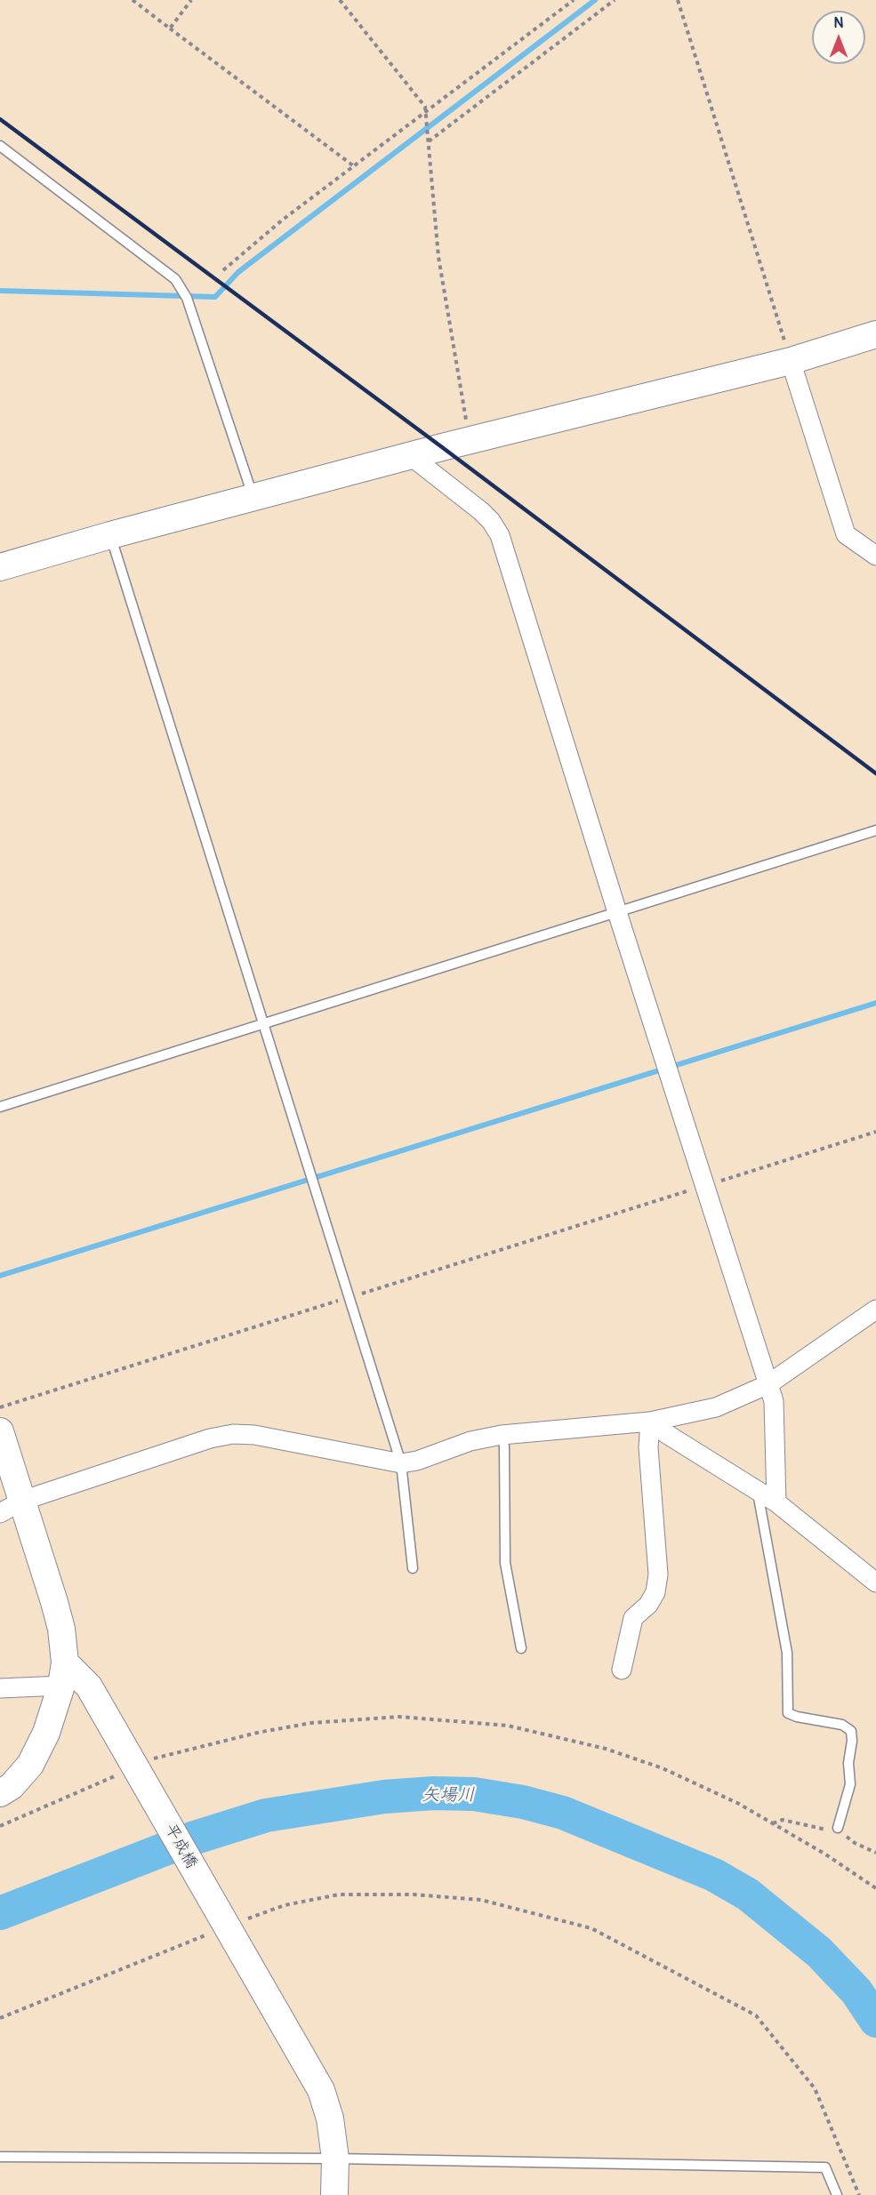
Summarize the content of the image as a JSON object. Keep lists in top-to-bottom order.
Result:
{
  "streets": {
    "street": ["平成橋"]
  },
  "water": ["矢場川"],
  "north": "top"
}
